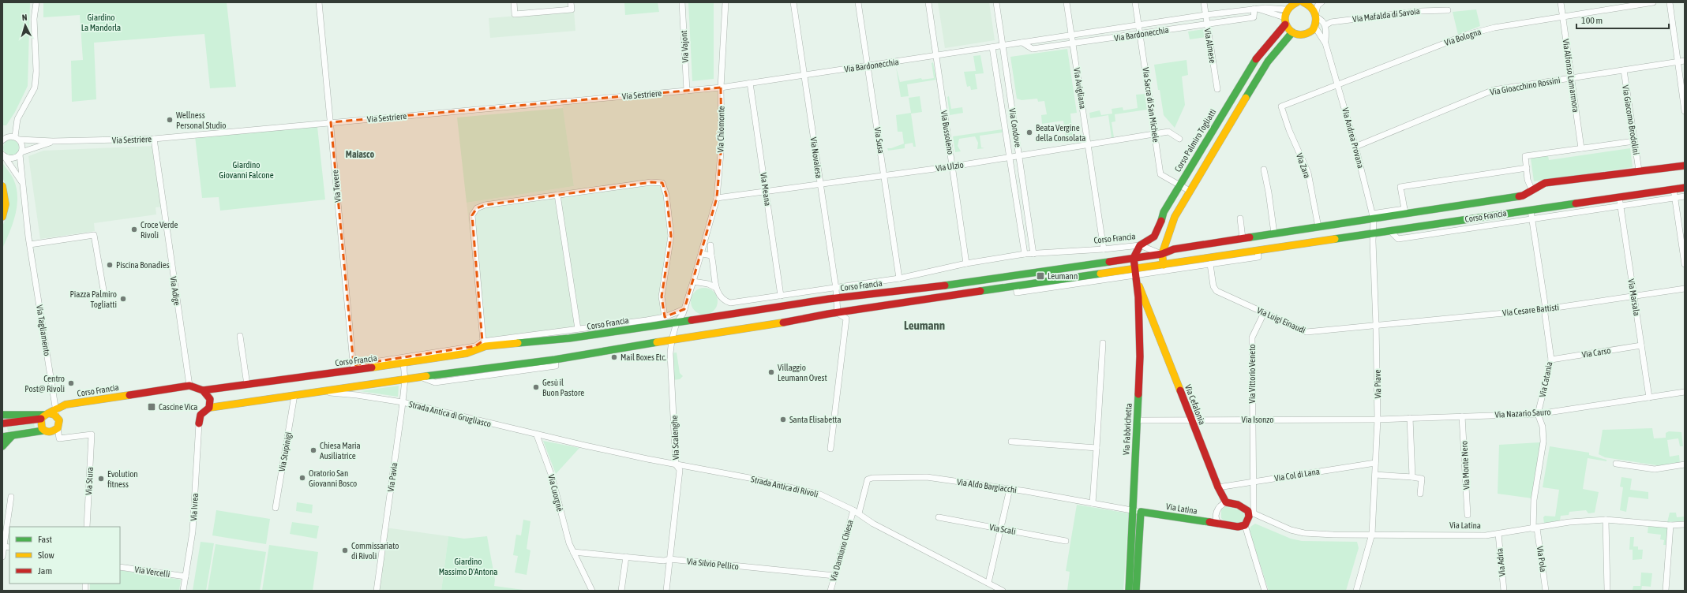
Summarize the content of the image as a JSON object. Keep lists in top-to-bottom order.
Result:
{
  "streets": {
    "main road": [
      "Corso Palmiro Togliatti",
      "Corso Francia",
      "Via Cefalonia",
      "Via Fabbrichetta",
      "Via Latina"
    ],
    "street": [
      "Via Mafalda di Savoia",
      "Via Bardonecchia",
      "Via Bologna",
      "Via Almese",
      "Via Vajont",
      "Via Alfonso Lamarmora",
      "Via Gioacchino Rossini",
      "Via Avigliana",
      "Via Sestriere",
      "Via Sacra di San Michele",
      "Via Giacomo Brodolini",
      "Via Condove",
      "Via Chiomonte",
      "Via Bussoleno",
      "Via Andrea Provana",
      "Via Susa",
      "Via Novalesa",
      "Via Zara",
      "Via Ulzio",
      "Via Tevere",
      "Via Meana",
      "Via Adige",
      "Via Marsala",
      "Via Cesare Battisti",
      "Via Luigi Einaudi",
      "Via Tagliamento",
      "Via Carso",
      "Via Vittorio Veneto",
      "Via Catania",
      "Via Piave",
      "Via Nazario Sauro",
      "Strada Antica di Grugliasco",
      "Via Isonzo",
      "Via Scalenghe",
      "Via Stupinigi",
      "Via Monte Nero",
      "Via Col di Lana",
      "Via Pavia",
      "Via Stura",
      "Via Aldo Bargiacchi",
      "Strada Antica di Rivoli",
      "Via Cuorgnè",
      "Via Ivrea",
      "Via Scali",
      "Via Damiano Chiesa",
      "Via Pola",
      "Via Adria",
      "Via Silvio Pellico",
      "Via Vercelli"
    ]
  },
  "crossings": [
    ["Via Mafalda di Savoia", "Via Andrea Provana"],
    ["Via Bardonecchia", "Via Almese"],
    ["Via Bardonecchia", "Via Avigliana"],
    ["Via Bardonecchia", "Via Sestriere"],
    ["Via Bardonecchia", "Via Sacra di San Michele"],
    ["Via Bardonecchia", "Via Condove"],
    ["Via Bardonecchia", "Via Chiomonte"],
    ["Via Bardonecchia", "Via Bussoleno"],
    ["Via Bardonecchia", "Via Susa"],
    ["Via Bardonecchia", "Corso Palmiro Togliatti"],
    ["Via Bardonecchia", "Via Novalesa"],
    ["Via Bardonecchia", "Via Meana"],
    ["Via Bologna", "Via Alfonso Lamarmora"],
    ["Via Bologna", "Via Andrea Provana"],
    ["Via Bologna", "Via Zara"],
    ["Via Vajont", "Via Sestriere"],
    ["Via Alfonso Lamarmora", "Via Gioacchino Rossini"],
    ["Via Gioacchino Rossini", "Via Giacomo Brodolini"],
    ["Via Gioacchino Rossini", "Via Andrea Provana"],
    ["Via Avigliana", "Via Ulzio"],
    ["Via Avigliana", "Corso Francia"],
    ["Via Sestriere", "Via Chiomonte"],
    ["Via Sestriere", "Via Tevere"],
    ["Via Sestriere", "Via Adige"],
    ["Via Sestriere", "Via Tagliamento"],
    ["Via Sacra di San Michele", "Corso Palmiro Togliatti"],
    ["Via Sacra di San Michele", "Via Ulzio"],
    ["Via Giacomo Brodolini", "Corso Francia"],
    ["Via Condove", "Via Ulzio"],
    ["Via Condove", "Corso Francia"],
    ["Via Chiomonte", "Via Ulzio"],
    ["Via Chiomonte", "Corso Francia"],
    ["Via Chiomonte", "Via Scalenghe"],
    ["Via Bussoleno", "Via Ulzio"],
    ["Via Bussoleno", "Corso Francia"],
    ["Via Andrea Provana", "Corso Francia"],
    ["Via Andrea Provana", "Via Piave"],
    ["Via Susa", "Via Ulzio"],
    ["Via Susa", "Corso Francia"],
    ["Corso Palmiro Togliatti", "Corso Francia"],
    ["Via Novalesa", "Via Ulzio"],
    ["Via Novalesa", "Corso Francia"],
    ["Via Zara", "Corso Francia"],
    ["Via Ulzio", "Via Meana"],
    ["Via Tevere", "Corso Francia"],
    ["Via Meana", "Corso Francia"],
    ["Corso Francia", "Via Adige"],
    ["Corso Francia", "Via Marsala"],
    ["Corso Francia", "Via Luigi Einaudi"],
    ["Corso Francia", "Via Tagliamento"],
    ["Corso Francia", "Via Catania"],
    ["Corso Francia", "Via Piave"],
    ["Corso Francia", "Via Cefalonia"],
    ["Corso Francia", "Strada Antica di Grugliasco"],
    ["Corso Francia", "Via Fabbrichetta"],
    ["Corso Francia", "Via Scalenghe"],
    ["Corso Francia", "Via Stupinigi"],
    ["Corso Francia", "Via Pavia"],
    ["Corso Francia", "Via Stura"],
    ["Via Marsala", "Via Cesare Battisti"],
    ["Via Marsala", "Via Carso"],
    ["Via Marsala", "Via Nazario Sauro"],
    ["Via Cesare Battisti", "Via Luigi Einaudi"],
    ["Via Cesare Battisti", "Via Catania"],
    ["Via Cesare Battisti", "Via Piave"],
    ["Via Luigi Einaudi", "Via Vittorio Veneto"],
    ["Via Luigi Einaudi", "Via Piave"],
    ["Via Tagliamento", "Via Stura"],
    ["Via Carso", "Via Catania"],
    ["Via Vittorio Veneto", "Via Cefalonia"],
    ["Via Vittorio Veneto", "Via Isonzo"],
    ["Via Vittorio Veneto", "Via Col di Lana"],
    ["Via Vittorio Veneto", "Via Latina"],
    ["Via Catania", "Via Nazario Sauro"],
    ["Via Piave", "Via Nazario Sauro"],
    ["Via Piave", "Via Isonzo"],
    ["Via Piave", "Via Col di Lana"],
    ["Via Piave", "Via Latina"],
    ["Via Cefalonia", "Via Isonzo"],
    ["Via Cefalonia", "Via Fabbrichetta"],
    ["Via Cefalonia", "Via Col di Lana"],
    ["Via Cefalonia", "Via Latina"],
    ["Via Nazario Sauro", "Via Isonzo"],
    ["Via Nazario Sauro", "Via Monte Nero"],
    ["Strada Antica di Grugliasco", "Via Pavia"],
    ["Strada Antica di Grugliasco", "Strada Antica di Rivoli"],
    ["Strada Antica di Grugliasco", "Via Cuorgnè"],
    ["Via Isonzo", "Via Fabbrichetta"],
    ["Via Fabbrichetta", "Via Aldo Bargiacchi"],
    ["Via Fabbrichetta", "Via Latina"],
    ["Via Scalenghe", "Strada Antica di Rivoli"],
    ["Via Scalenghe", "Via Silvio Pellico"],
    ["Via Aldo Bargiacchi", "Strada Antica di Rivoli"],
    ["Via Aldo Bargiacchi", "Via Latina"],
    ["Strada Antica di Rivoli", "Via Damiano Chiesa"],
    ["Via Ivrea", "Via Vercelli"],
    ["Via Latina", "Via Pola"],
    ["Via Latina", "Via Adria"],
    ["Via Damiano Chiesa", "Via Silvio Pellico"]
  ],
  "districts": ["Maiasco", "Leumann"],
  "parks": ["Giardino La Mandorla", "Giardino Giovanni Falcone", "Giardino Massimo D'Antona"],
  "places": {
    "other": [
      "Wellness Personal Studio",
      "Beata Vergine della Consolata",
      "Croce Verde Rivoli",
      "Piscina Bonadies",
      "Piazza Palmiro Togliatti",
      "Mail Boxes Etc.",
      "Villaggio Leumann Ovest",
      "Centro Post@ Rivoli",
      "Gesù il Buon Pastore",
      "Santa Elisabetta",
      "Chiesa Maria Ausiliatrice",
      "Oratorio San Giovanni Bosco",
      "Evolution fitness",
      "Commissariato di Rivoli"
    ],
    "transit": ["Leumann", "Cascine Vica"]
  },
  "legend": ["Fast", "Slow", "Jam"],
  "scale_bar": "100 m",
  "north": "top"
}
